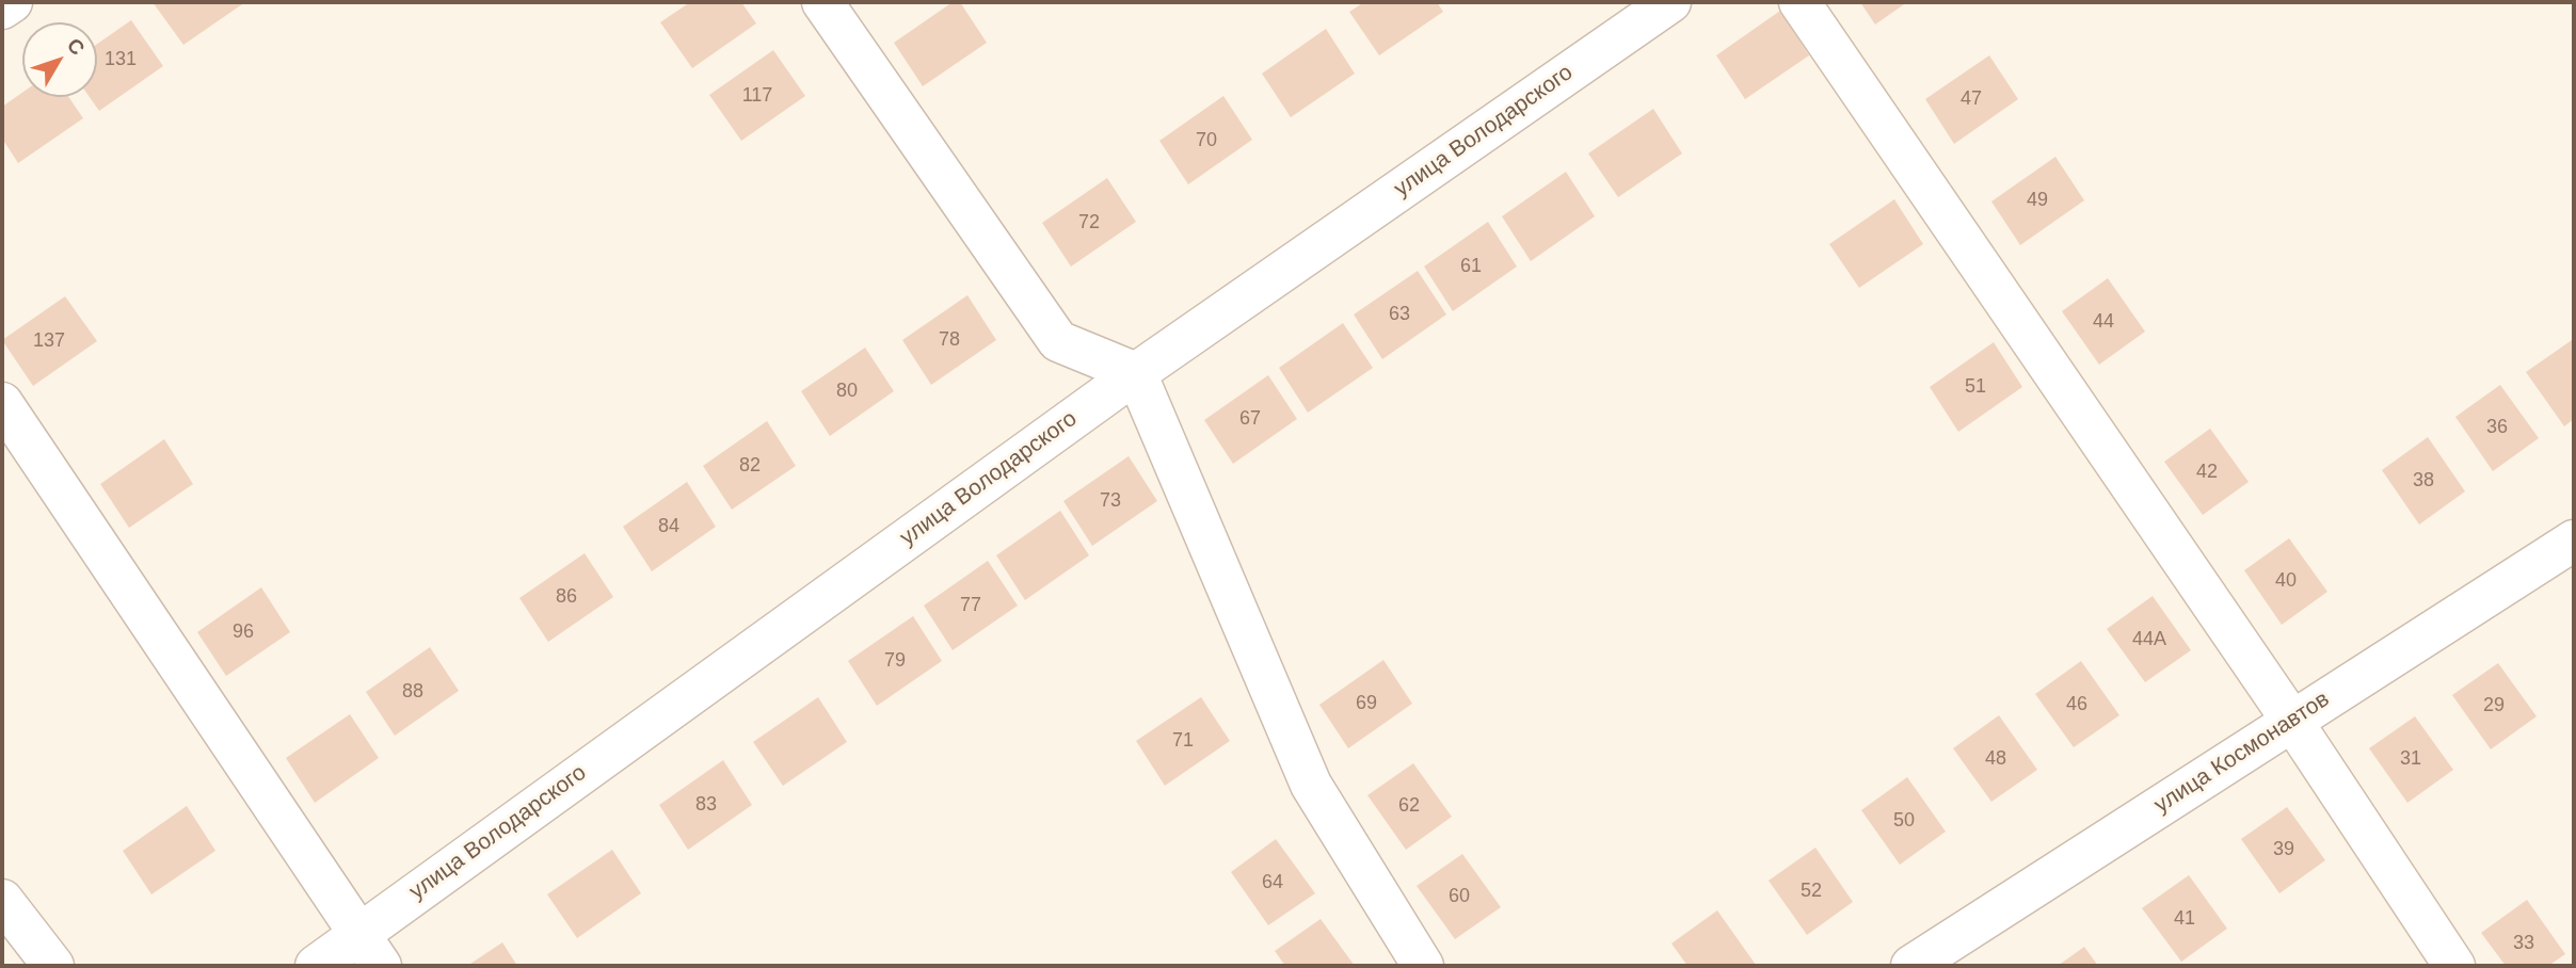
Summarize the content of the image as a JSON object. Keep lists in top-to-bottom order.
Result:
{
  "streets": {
    "street": ["улица Володарского", "улица Космонавтов"]
  },
  "house_numbers": [
    "131",
    "117",
    "47",
    "70",
    "49",
    "72",
    "61",
    "63",
    "44",
    "78",
    "137",
    "51",
    "80",
    "67",
    "36",
    "82",
    "42",
    "38",
    "73",
    "84",
    "40",
    "86",
    "77",
    "96",
    "44А",
    "79",
    "88",
    "69",
    "46",
    "29",
    "71",
    "48",
    "31",
    "83",
    "62",
    "50",
    "39",
    "64",
    "52",
    "60",
    "41",
    "33"
  ],
  "north": "top right"
}
